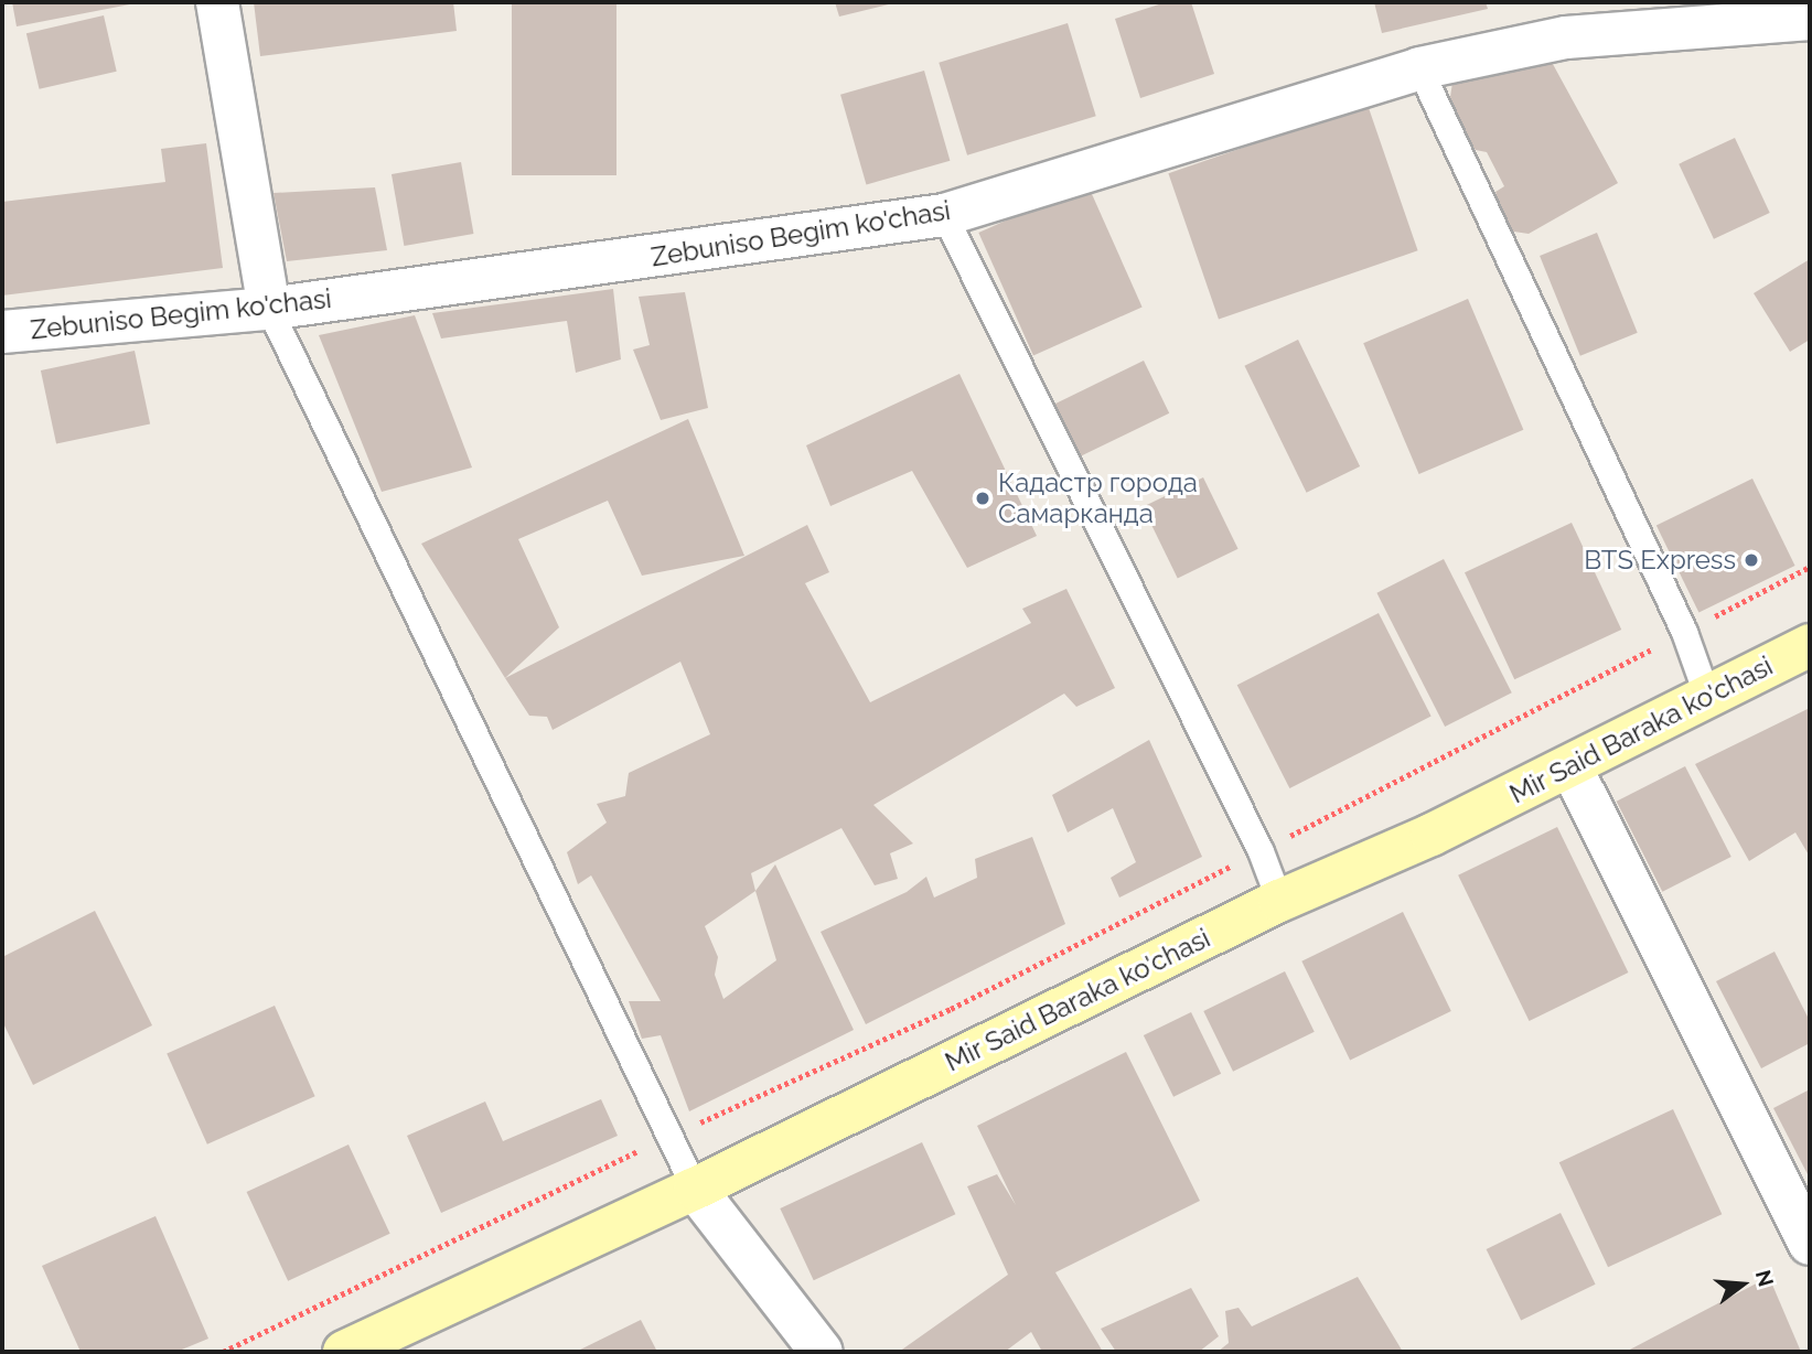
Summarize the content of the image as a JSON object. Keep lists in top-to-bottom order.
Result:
{
  "streets": {
    "street": ["Zebuniso Begim ko'chasi", "Mir Said Baraka ko'chasi"]
  },
  "places": ["Кадастр города Самарканда", "BTS Express"],
  "north": "right"
}
